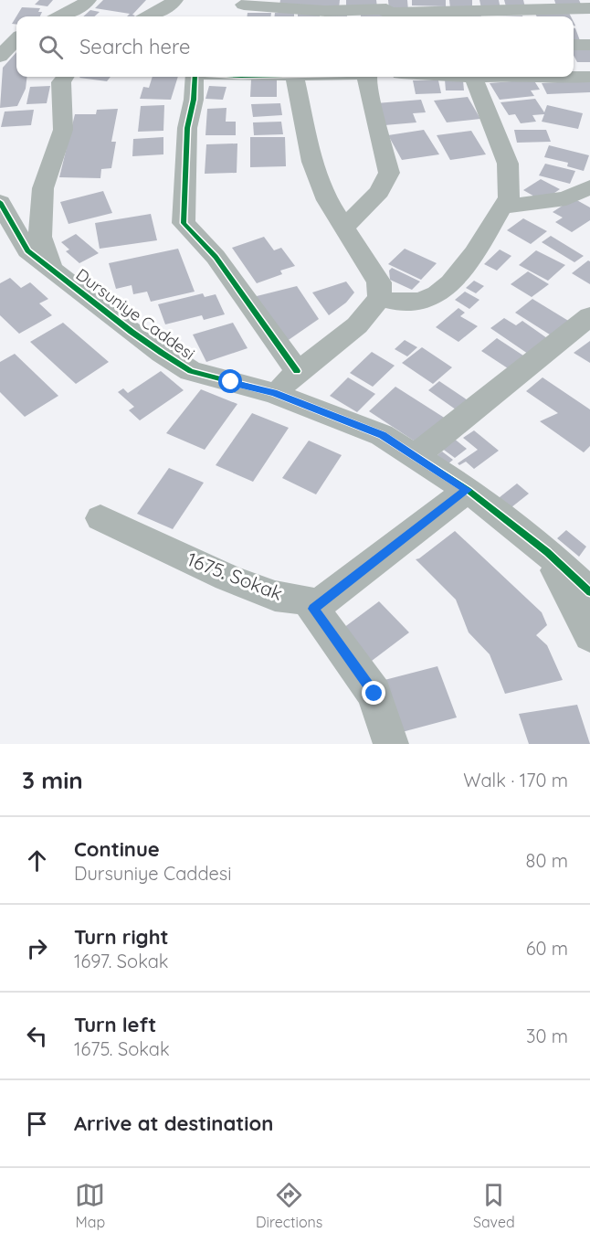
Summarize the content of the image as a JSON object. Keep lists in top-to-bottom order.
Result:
{
  "streets": {
    "street": ["Dursuniye Caddesi", "1675. Sokak"]
  },
  "page": {
    "search": "Search here",
    "heading": ["3 min", "Walk · 170 m"],
    "list": [
      ["Continue", "Dursuniye Caddesi", "80 m"],
      ["Turn right", "1697. Sokak", "60 m"],
      ["Turn left", "1675. Sokak", "30 m"],
      "Arrive at destination"
    ],
    "nav": ["Map", "Directions", "Saved"]
  }
}
